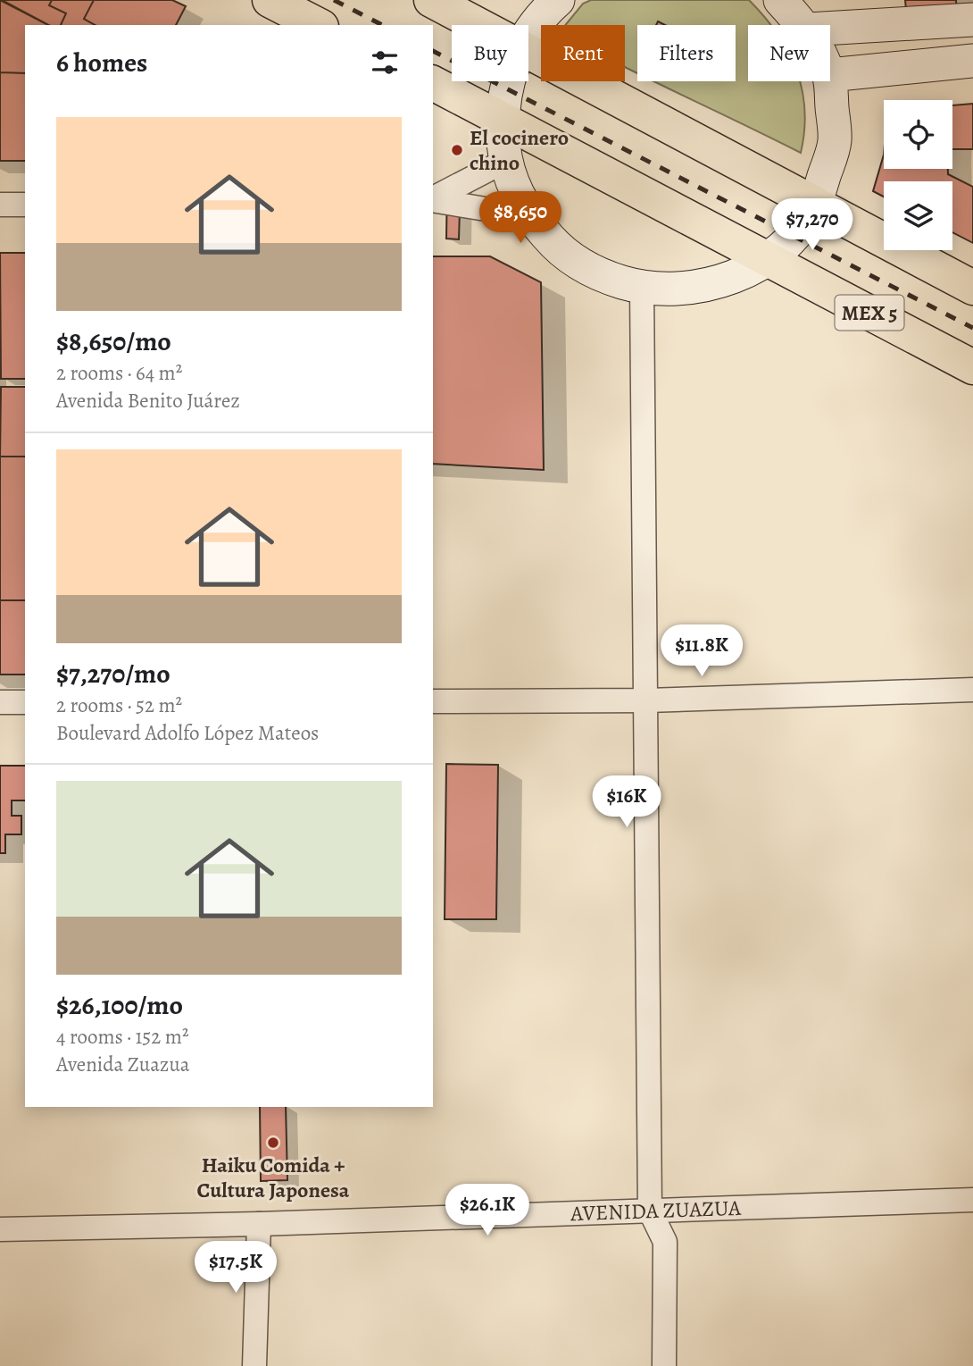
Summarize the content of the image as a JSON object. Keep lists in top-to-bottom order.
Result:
{
  "streets": {
    "main road": ["MEX 5"],
    "street": ["AVENIDA ZUAZUA"]
  },
  "places": ["El cocinero chino", "Haiku Comida + Cultura Japonesa"],
  "page": {
    "chip": [
      "Buy",
      "Rent",
      "Filters",
      "New"
    ],
    "heading": "6 homes",
    "list": [
      {
        "name": "$8,650/mo",
        "note": "2 rooms · 64 m² · Avenida Benito Juárez"
      },
      {
        "name": "$7,270/mo",
        "note": "2 rooms · 52 m² · Boulevard Adolfo López Mateos"
      },
      {
        "name": "$26,100/mo",
        "note": "4 rooms · 152 m² · Avenida Zuazua"
      }
    ],
    "price": [
      "$8,650",
      "$7,270",
      "$11.8K",
      "$16K",
      "$26.1K",
      "$17.5K"
    ]
  }
}
